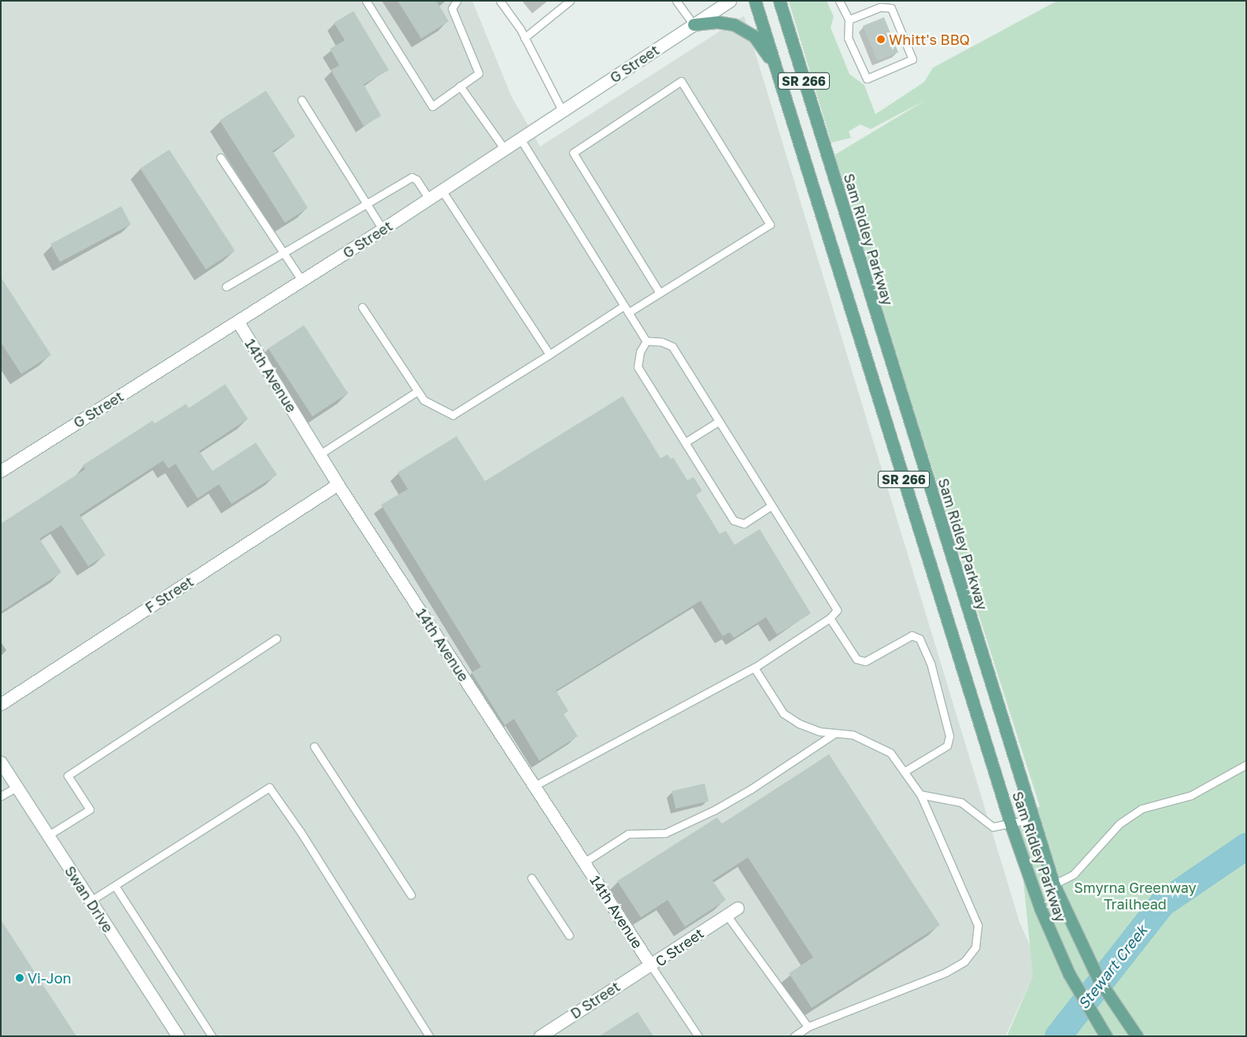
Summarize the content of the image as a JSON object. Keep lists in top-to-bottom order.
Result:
{
  "streets": {
    "main road": ["SR 266", "Sam Ridley Parkway"],
    "street": [
      "G Street",
      "14th Avenue",
      "F Street",
      "Swan Drive",
      "C Street",
      "D Street"
    ]
  },
  "crossings": [
    ["G Street", "14th Avenue"],
    ["14th Avenue", "F Street"],
    ["14th Avenue", "C Street"],
    ["14th Avenue", "D Street"],
    ["C Street", "D Street"]
  ],
  "water": ["Stewart Creek"],
  "parks": ["Smyrna Greenway Trailhead"],
  "places": ["Whitt's BBQ", "Vi-Jon"]
}
